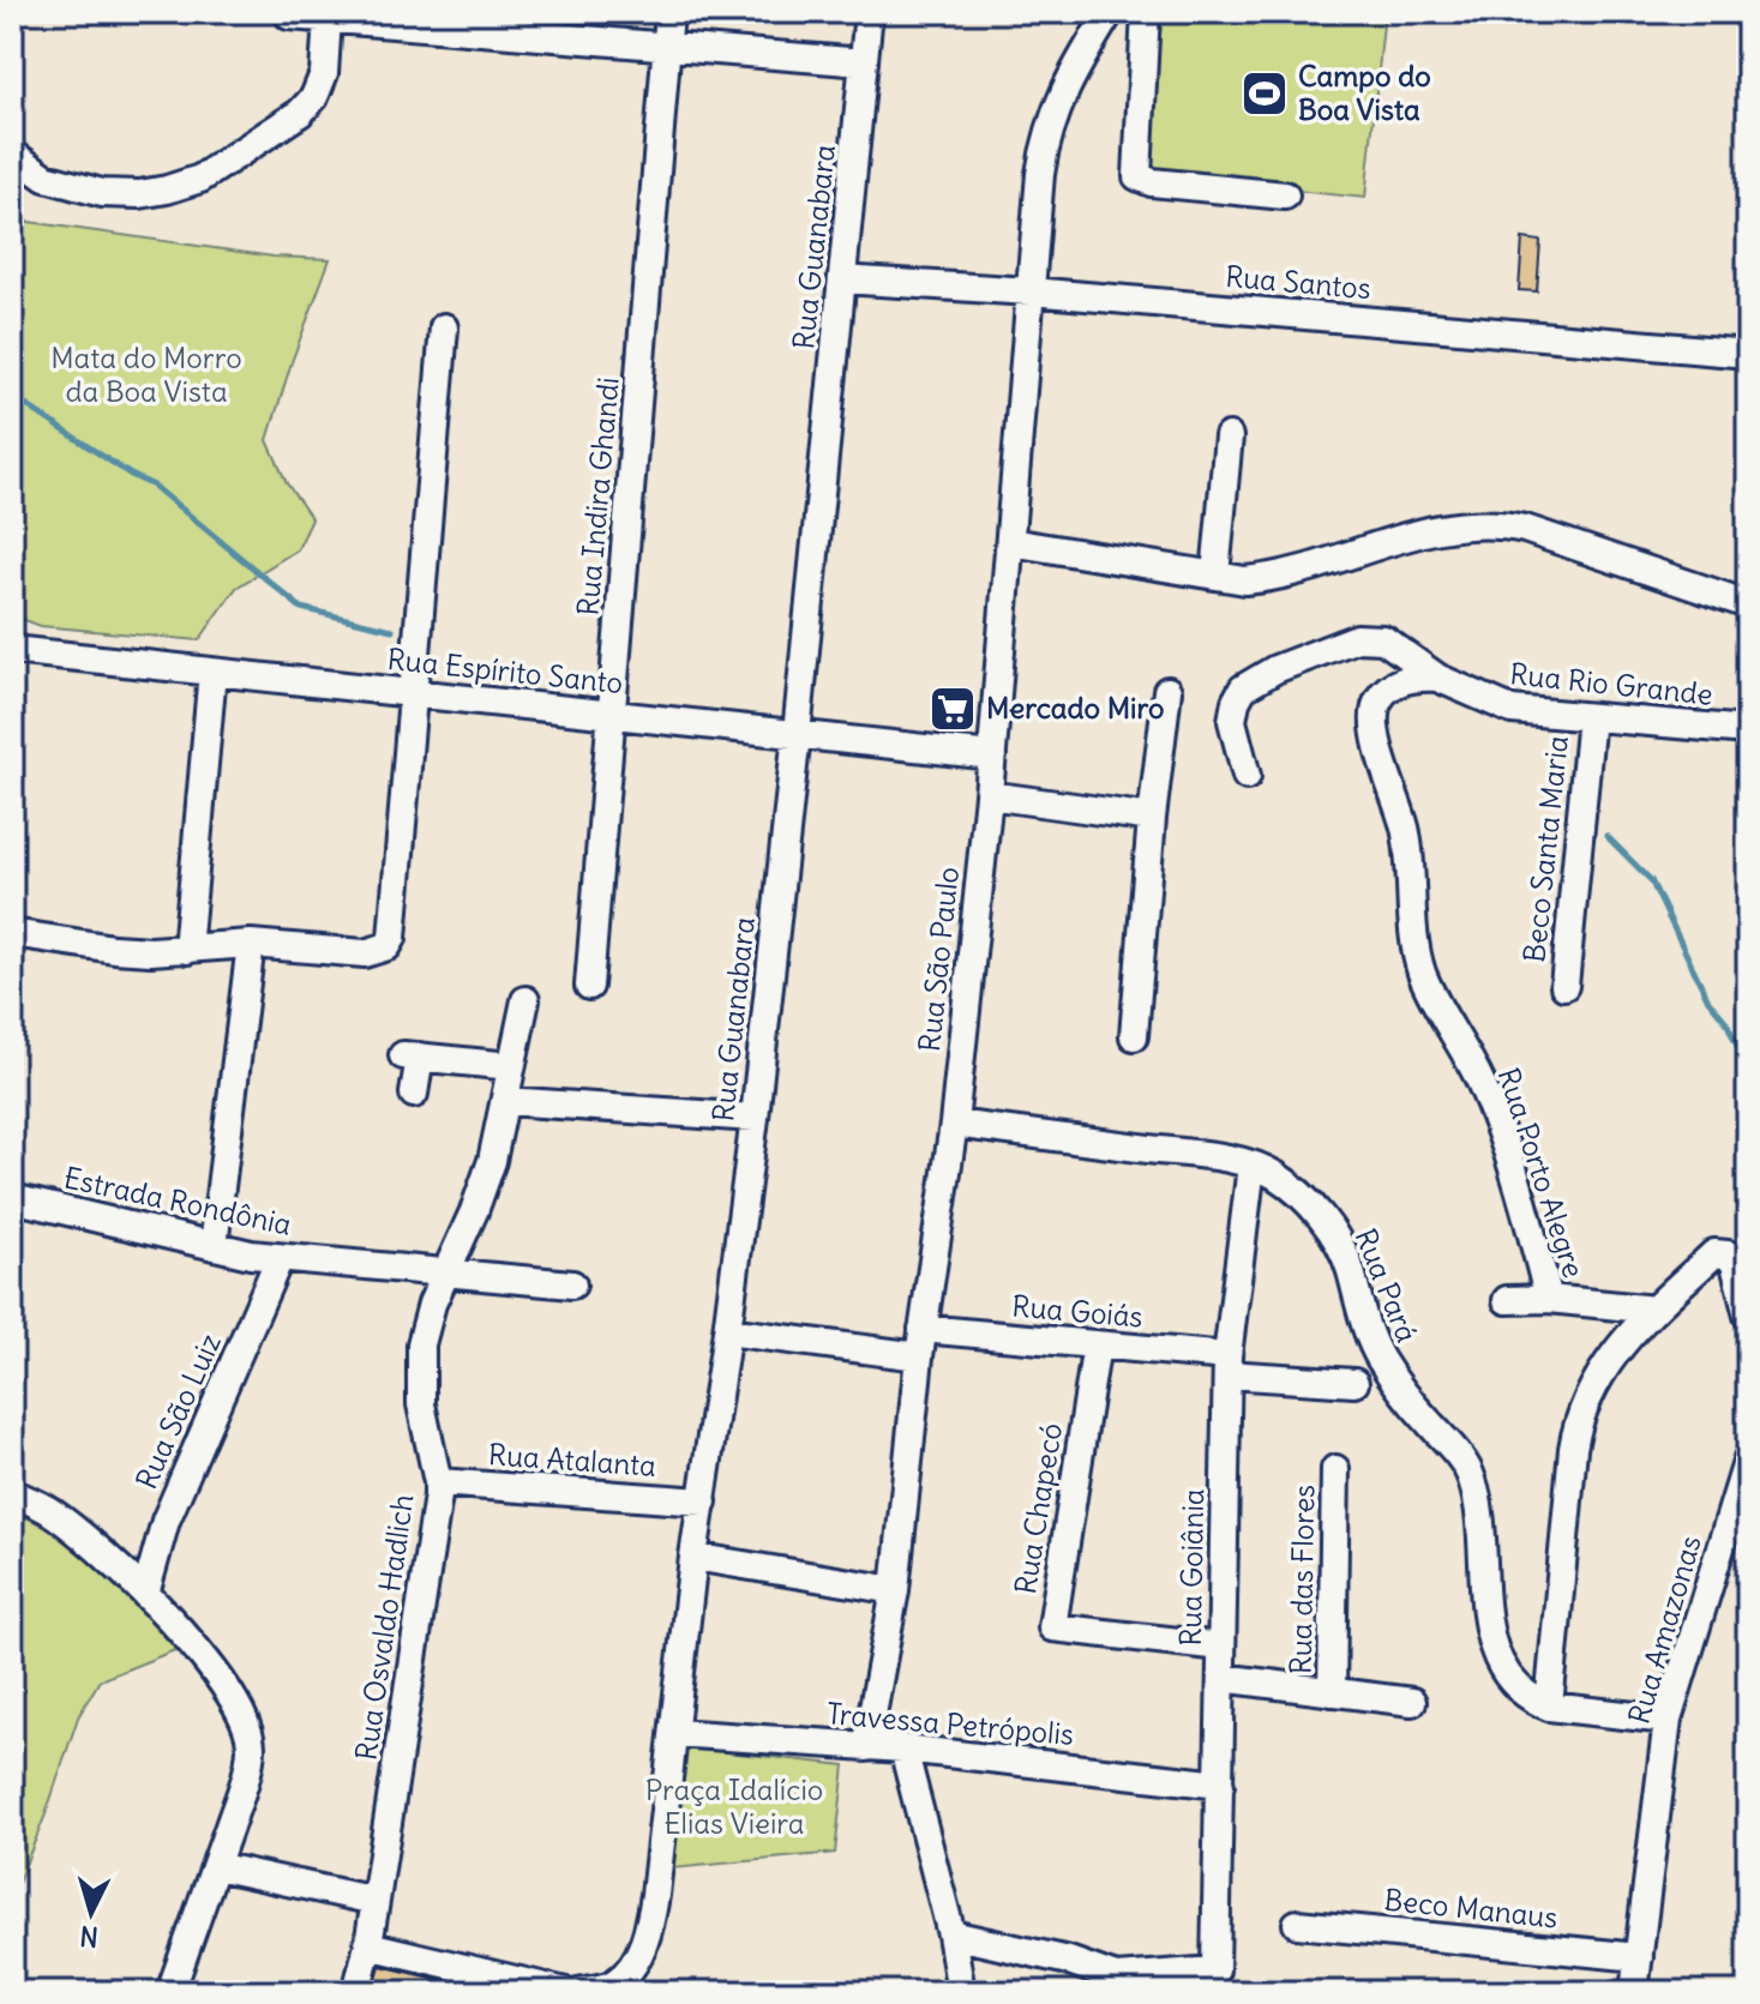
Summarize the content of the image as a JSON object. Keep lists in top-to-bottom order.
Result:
{
  "streets": {
    "street": [
      "Rua Guanabara",
      "Rua Santos",
      "Rua Indira Ghandi",
      "Rua Espírito Santo",
      "Rua Rio Grande",
      "Beco Santa Maria",
      "Rua São Paulo",
      "Rua Porto Alegre",
      "Estrada Rondônia",
      "Rua Pará",
      "Rua Goiás",
      "Rua São Luiz",
      "Rua Atalanta",
      "Rua Chapecó",
      "Rua Goiânia",
      "Rua das Flores",
      "Rua Osvaldo Hadlich",
      "Rua Amazonas",
      "Travessa Petrópolis",
      "Beco Manaus"
    ]
  },
  "crossings": [
    ["Rua Guanabara", "Rua Santos"],
    ["Rua Guanabara", "Rua Espírito Santo"],
    ["Rua Guanabara", "Rua Goiás"],
    ["Rua Guanabara", "Rua Atalanta"],
    ["Rua Guanabara", "Travessa Petrópolis"],
    ["Rua Santos", "Rua São Paulo"],
    ["Rua Indira Ghandi", "Rua Espírito Santo"],
    ["Rua Espírito Santo", "Rua São Paulo"],
    ["Rua Rio Grande", "Beco Santa Maria"],
    ["Rua Rio Grande", "Rua Porto Alegre"],
    ["Rua São Paulo", "Rua Pará"],
    ["Rua São Paulo", "Rua Goiás"],
    ["Rua São Paulo", "Travessa Petrópolis"],
    ["Estrada Rondônia", "Rua São Luiz"],
    ["Estrada Rondônia", "Rua Osvaldo Hadlich"],
    ["Rua Pará", "Rua Goiânia"],
    ["Rua Pará", "Rua Amazonas"],
    ["Rua Goiás", "Rua Chapecó"],
    ["Rua Goiás", "Rua Goiânia"],
    ["Rua Atalanta", "Rua Osvaldo Hadlich"],
    ["Rua Chapecó", "Rua Goiânia"],
    ["Rua Goiânia", "Travessa Petrópolis"],
    ["Rua Amazonas", "Beco Manaus"]
  ],
  "parks": ["Mata do Morro da Boa Vista", "Praça Idalício Elias Vieira"],
  "places": {
    "sports": ["Campo do Boa Vista"],
    "supermarket": ["Mercado Miro"]
  },
  "north": "bottom"
}
